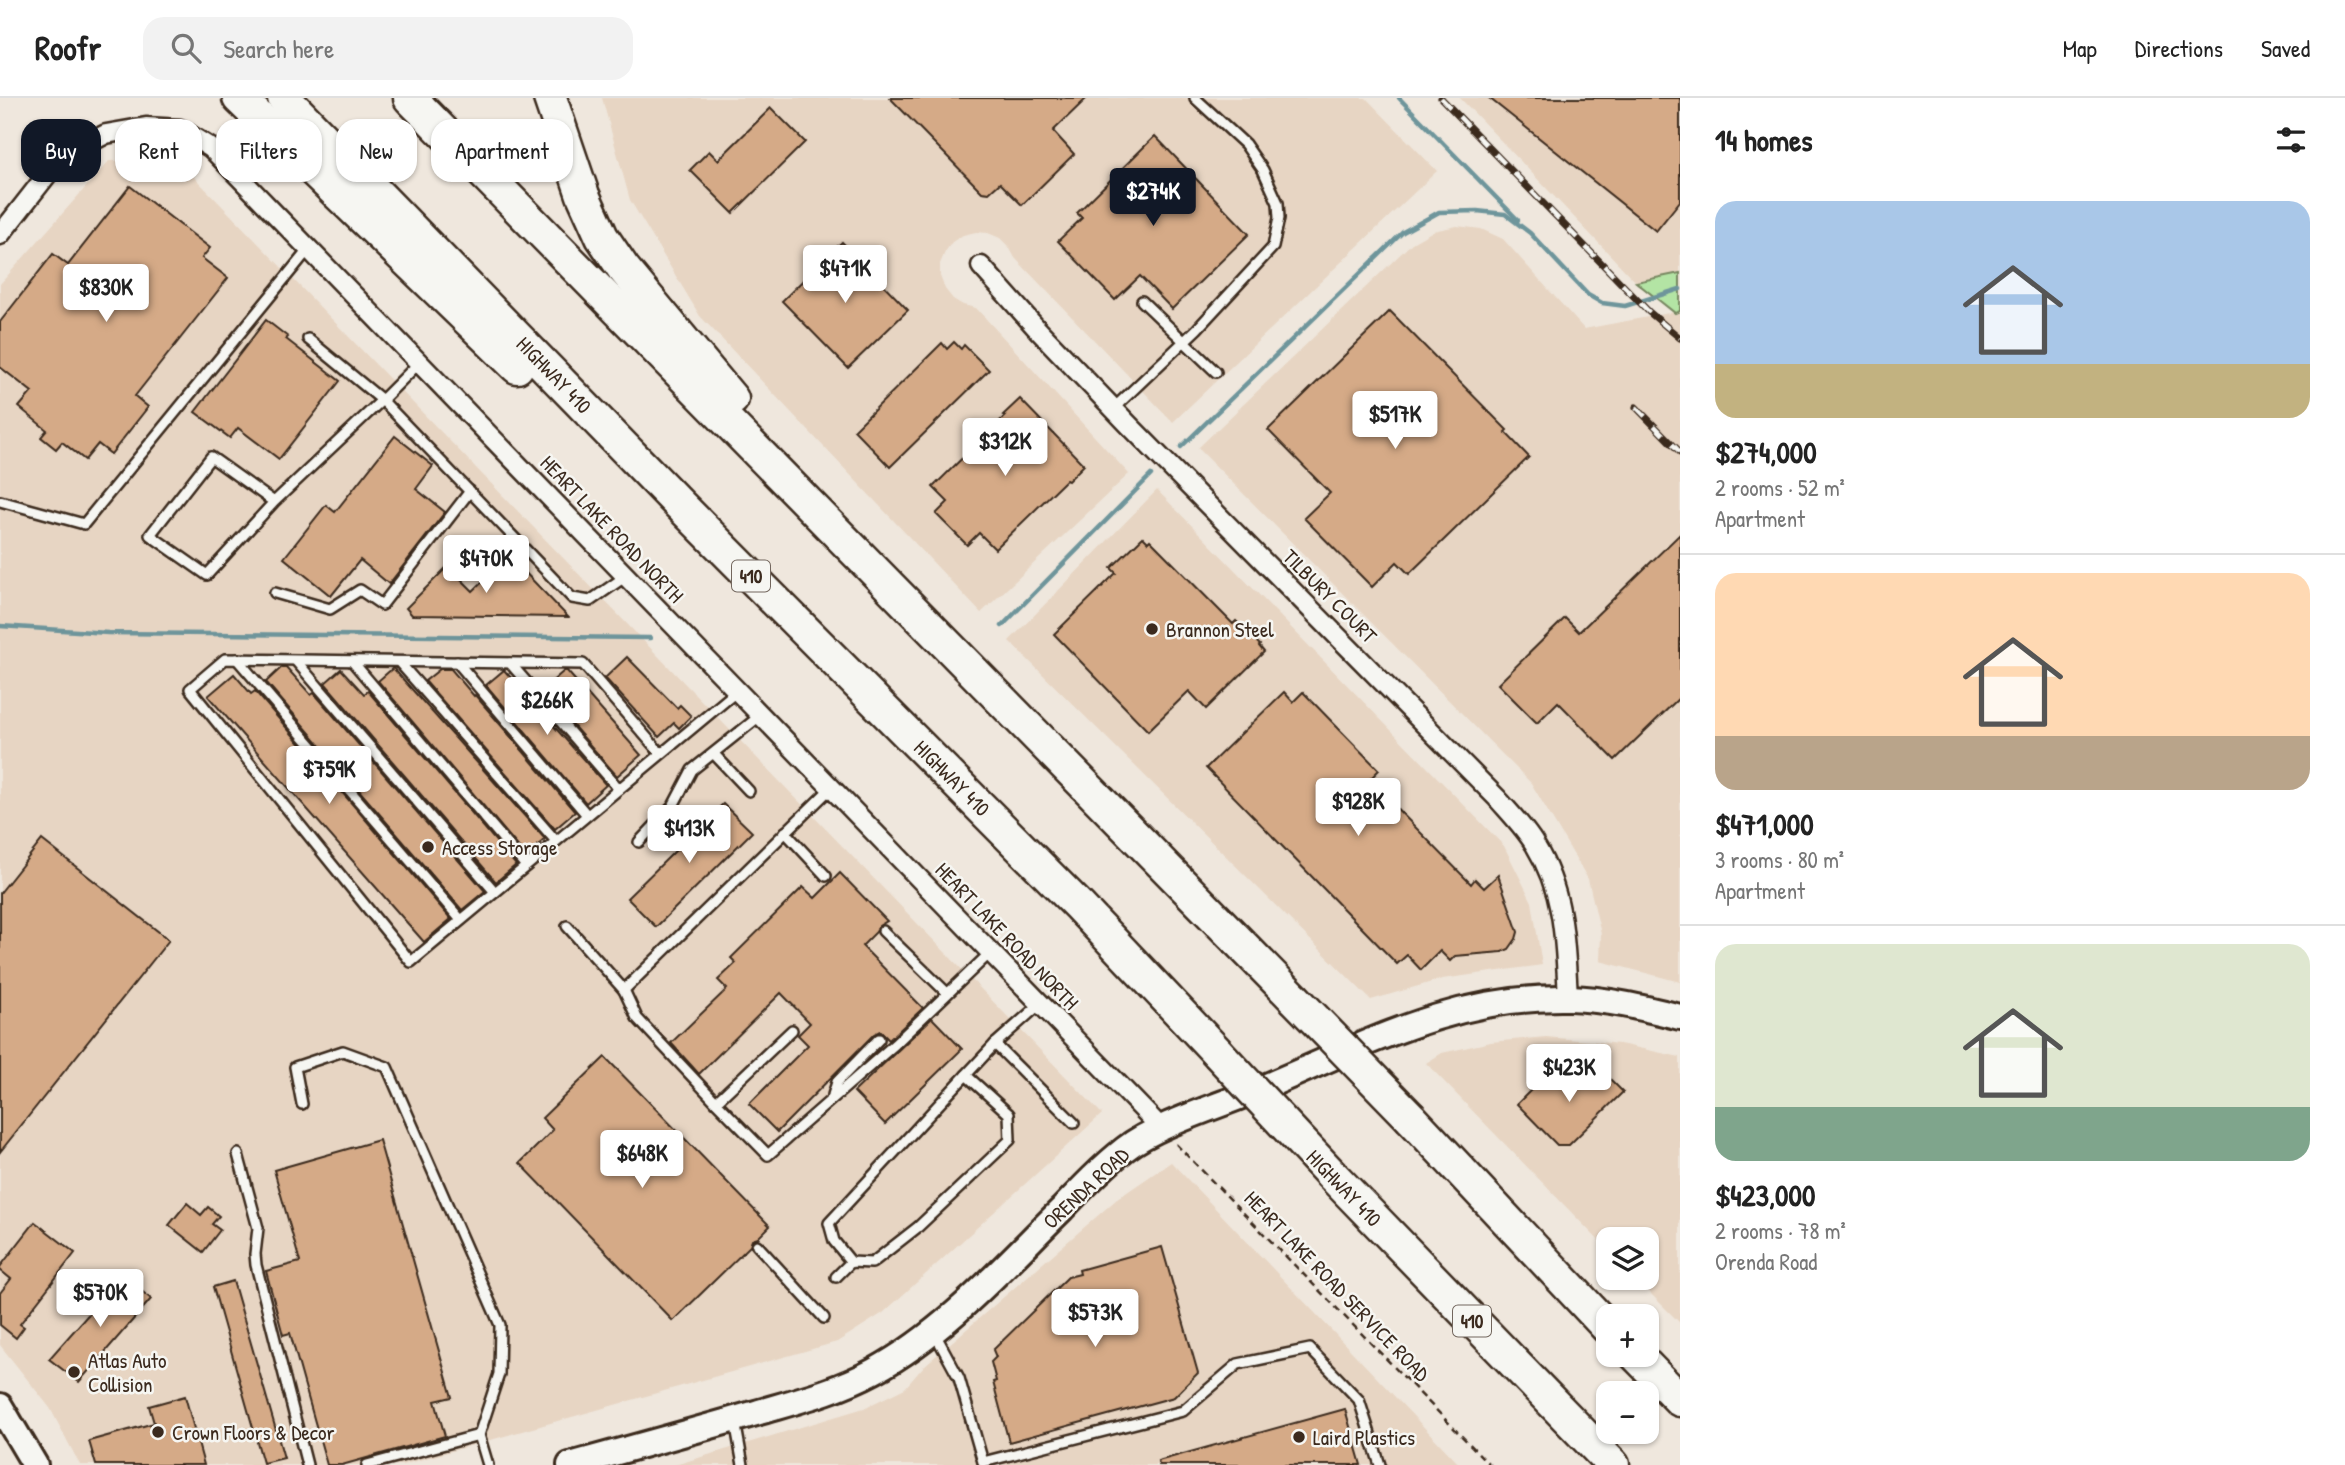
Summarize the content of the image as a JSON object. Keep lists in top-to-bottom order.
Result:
{
  "streets": {
    "highway": ["HIGHWAY 410", "410"],
    "street": ["HEART LAKE ROAD NORTH", "TILBURY COURT", "ORENDA ROAD"],
    "path": ["HEART LAKE ROAD SERVICE ROAD"]
  },
  "crossings": [
    ["HEART LAKE ROAD NORTH", "ORENDA ROAD"],
    ["HEART LAKE ROAD NORTH", "HEART LAKE ROAD SERVICE ROAD"],
    ["TILBURY COURT", "ORENDA ROAD"],
    ["ORENDA ROAD", "HEART LAKE ROAD SERVICE ROAD"]
  ],
  "places": [
    "Brannon Steel",
    "Access Storage",
    "Atlas Auto Collision",
    "Crown Floors & Decor",
    "Laird Plastics"
  ],
  "page": {
    "header": "Roofr",
    "search": "Search here",
    "nav": ["Map", "Directions", "Saved"],
    "heading": "14 homes",
    "chip": [
      "Buy",
      "Rent",
      "Filters",
      "New",
      "Apartment"
    ],
    "price": [
      "$274K",
      "$471K",
      "$830K",
      "$517K",
      "$312K",
      "$470K",
      "$266K",
      "$759K",
      "$928K",
      "$413K",
      "$423K",
      "$648K",
      "$570K",
      "$573K"
    ],
    "list": [
      {
        "name": "$274,000",
        "note": "2 rooms · 52 m² · Apartment"
      },
      {
        "name": "$471,000",
        "note": "3 rooms · 80 m² · Apartment"
      },
      {
        "name": "$423,000",
        "note": "2 rooms · 78 m² · Orenda Road"
      }
    ],
    "map_buttons": ["+", "−"]
  }
}
